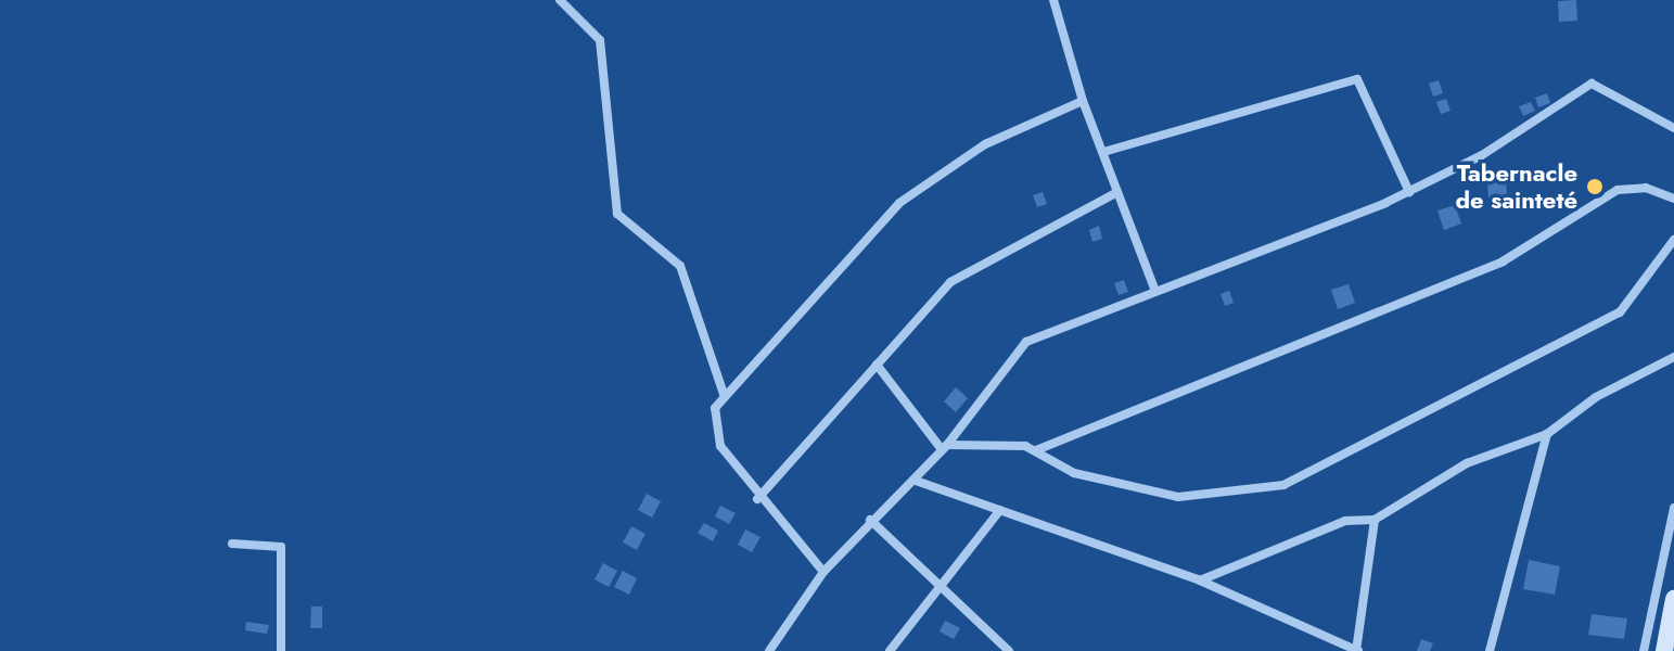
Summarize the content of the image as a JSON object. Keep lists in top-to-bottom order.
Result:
{
  "places": ["Tabernacle de sainteté"]
}
